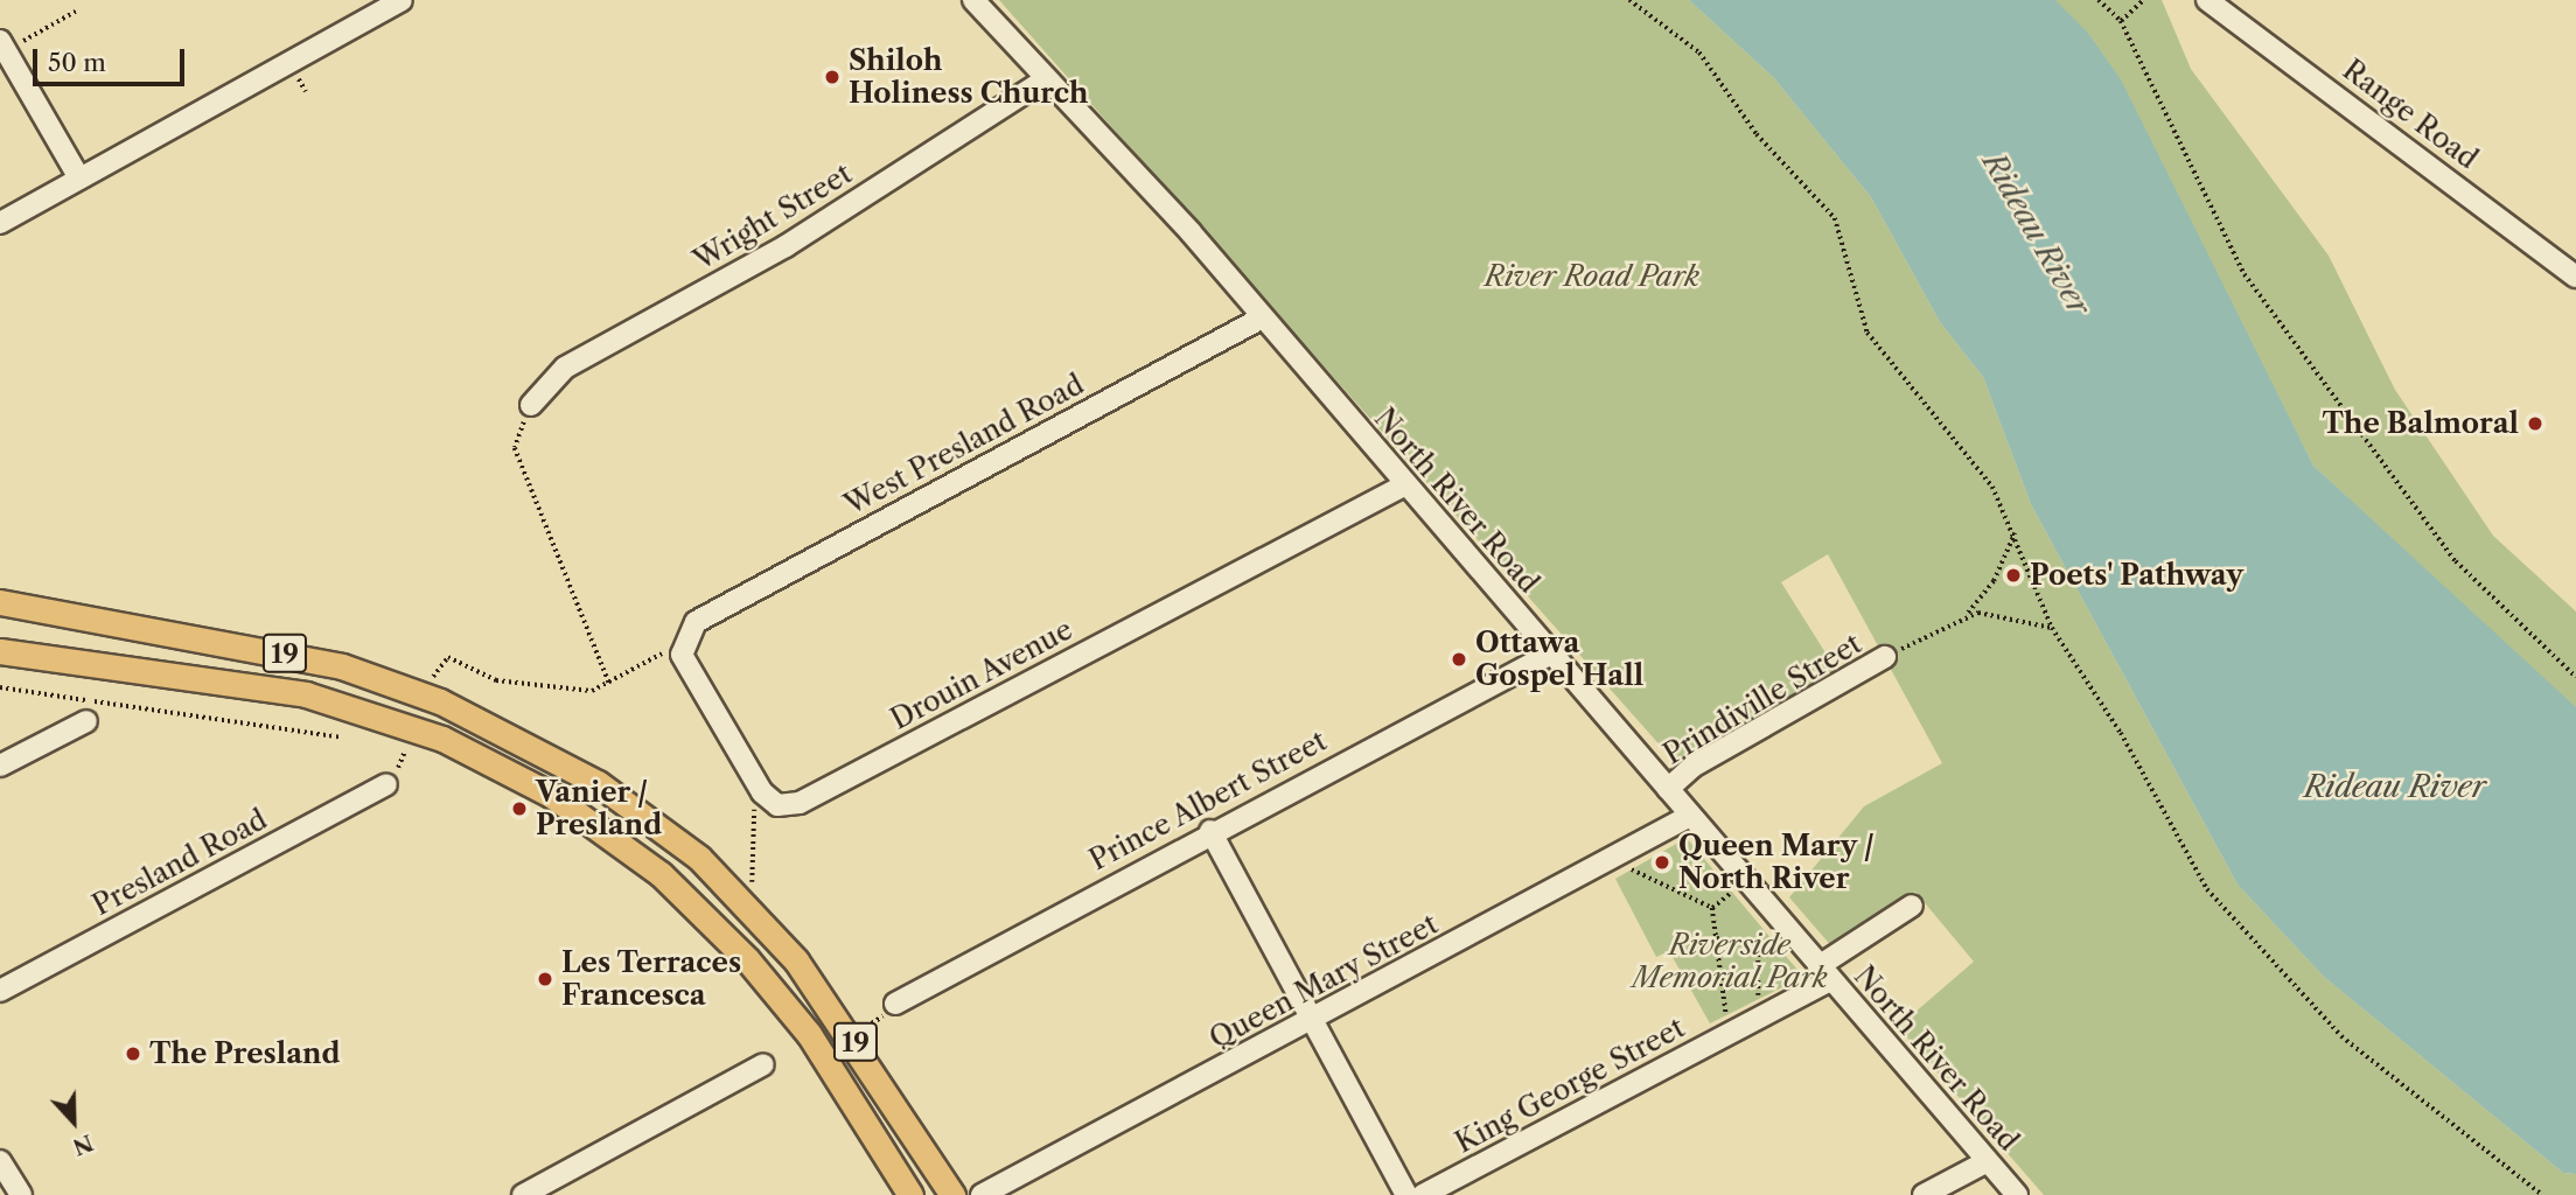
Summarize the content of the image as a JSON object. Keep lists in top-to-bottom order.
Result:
{
  "streets": {
    "main road": ["19"],
    "street": [
      "Range Road",
      "Wright Street",
      "West Presland Road",
      "North River Road",
      "Drouin Avenue",
      "Prindiville Street",
      "Prince Albert Street",
      "Presland Road",
      "Queen Mary Street",
      "King George Street"
    ]
  },
  "crossings": [
    ["Wright Street", "North River Road"],
    ["West Presland Road", "North River Road"],
    ["North River Road", "Drouin Avenue"],
    ["North River Road", "Prindiville Street"],
    ["North River Road", "Prince Albert Street"],
    ["North River Road", "Queen Mary Street"],
    ["North River Road", "King George Street"]
  ],
  "water": ["Rideau River"],
  "parks": ["River Road Park", "Riverside Memorial Park"],
  "places": [
    "Shiloh Holiness Church",
    "The Balmoral",
    "Poets' Pathway",
    "Ottawa Gospel Hall",
    "Vanier / Presland",
    "Queen Mary / North River",
    "Les Terraces Francesca",
    "The Presland"
  ],
  "scale_bar": "50 m",
  "north": "bottom"
}
